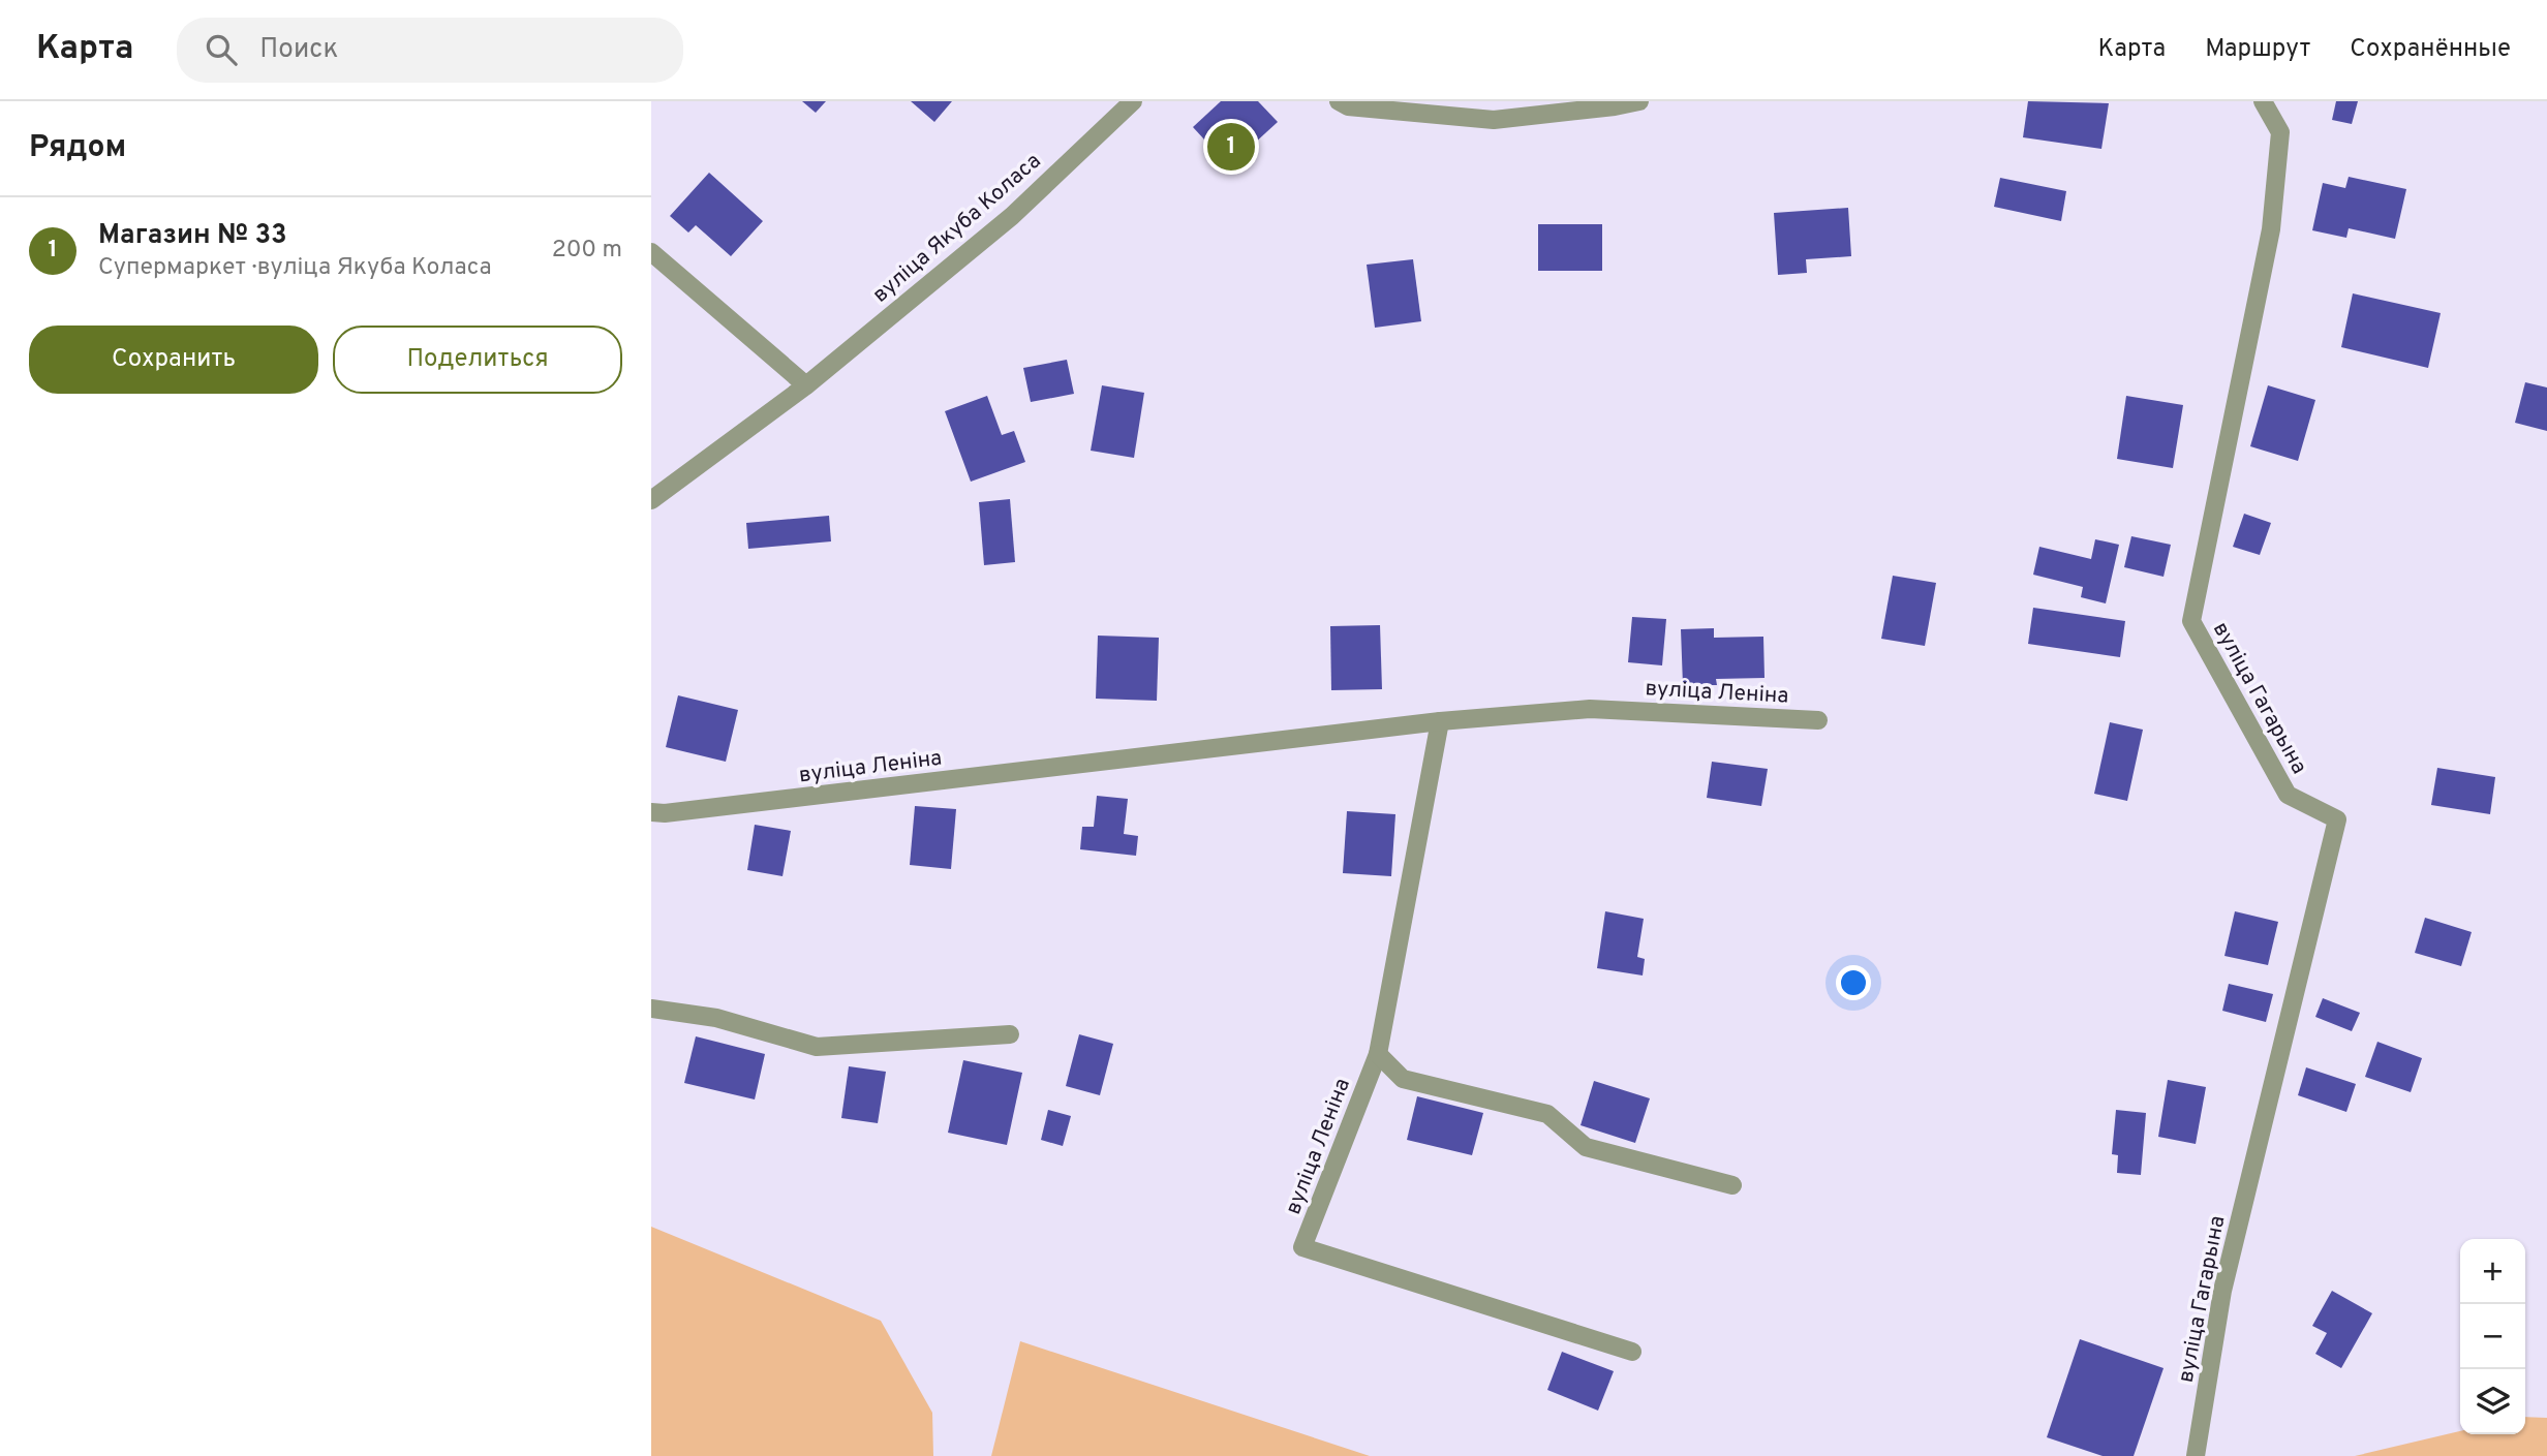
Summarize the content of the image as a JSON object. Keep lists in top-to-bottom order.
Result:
{
  "streets": {
    "street": ["вуліца Якуба Коласа", "вуліца Леніна", "вуліца Гагарына"]
  },
  "page": {
    "header": "Карта",
    "search": "Поиск",
    "nav": ["Карта", "Маршрут", "Сохранённые"],
    "heading": "Рядом",
    "pins": "1",
    "list": [
      {
        "mark": "1",
        "name": "Магазин № 33",
        "note": "Супермаркет · вуліца Якуба Коласа",
        "value": "200 m"
      }
    ],
    "buttons": ["Сохранить", "Поделиться"],
    "map_buttons": ["+", "−"]
  }
}
